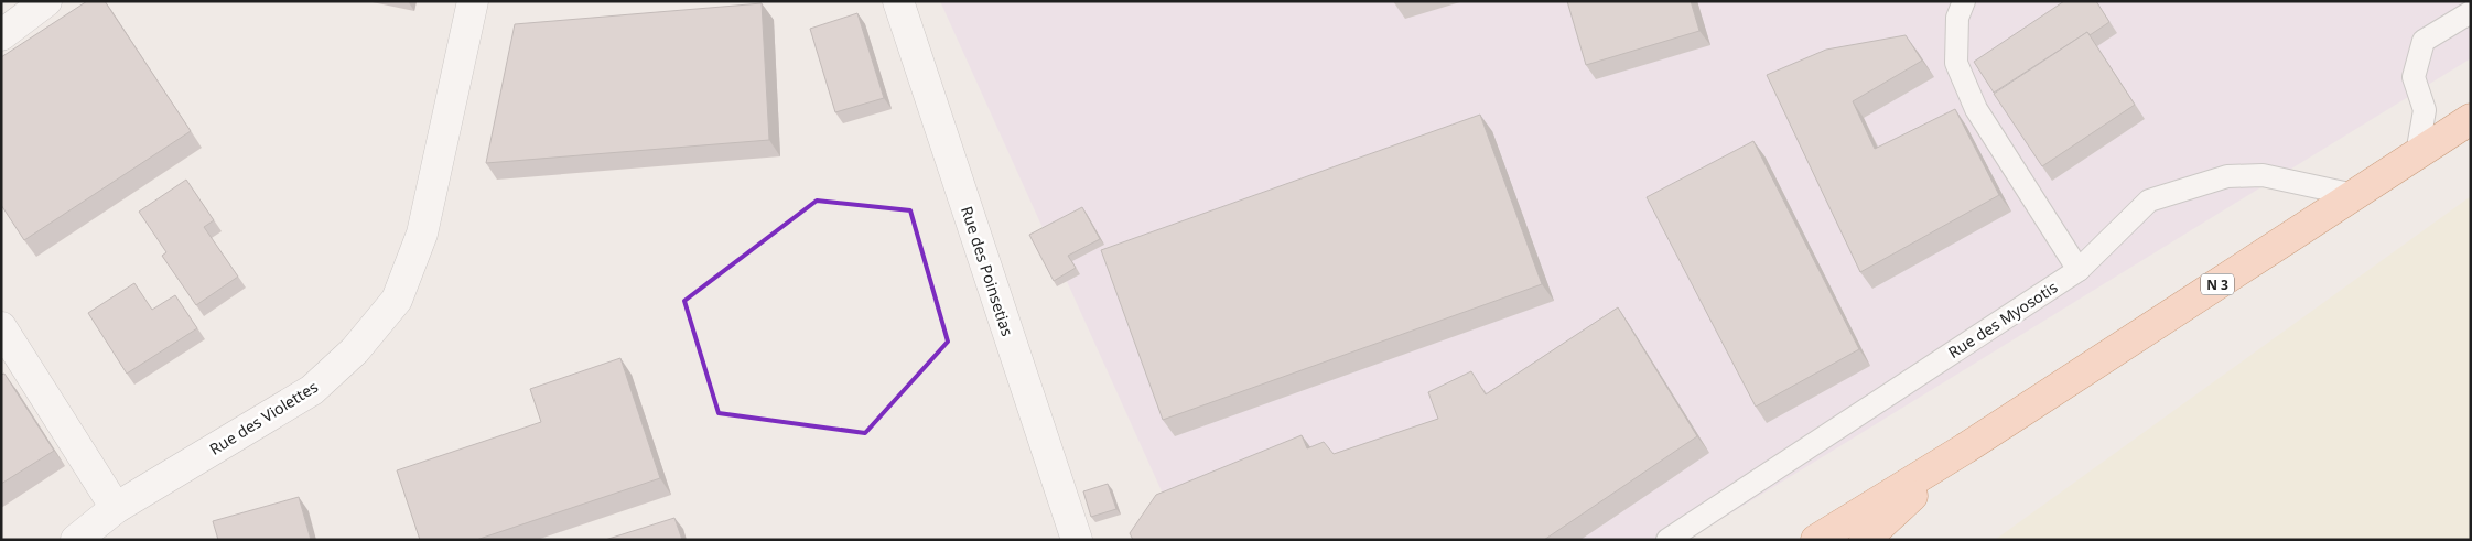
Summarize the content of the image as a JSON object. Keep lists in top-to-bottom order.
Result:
{
  "streets": {
    "main road": ["N 3"],
    "street": ["Rue des Poinsetias", "Rue des Violettes"],
    "lane": ["Rue des Myosotis"]
  },
  "crossings": [
    ["N 3", "Rue des Myosotis"]
  ]
}
